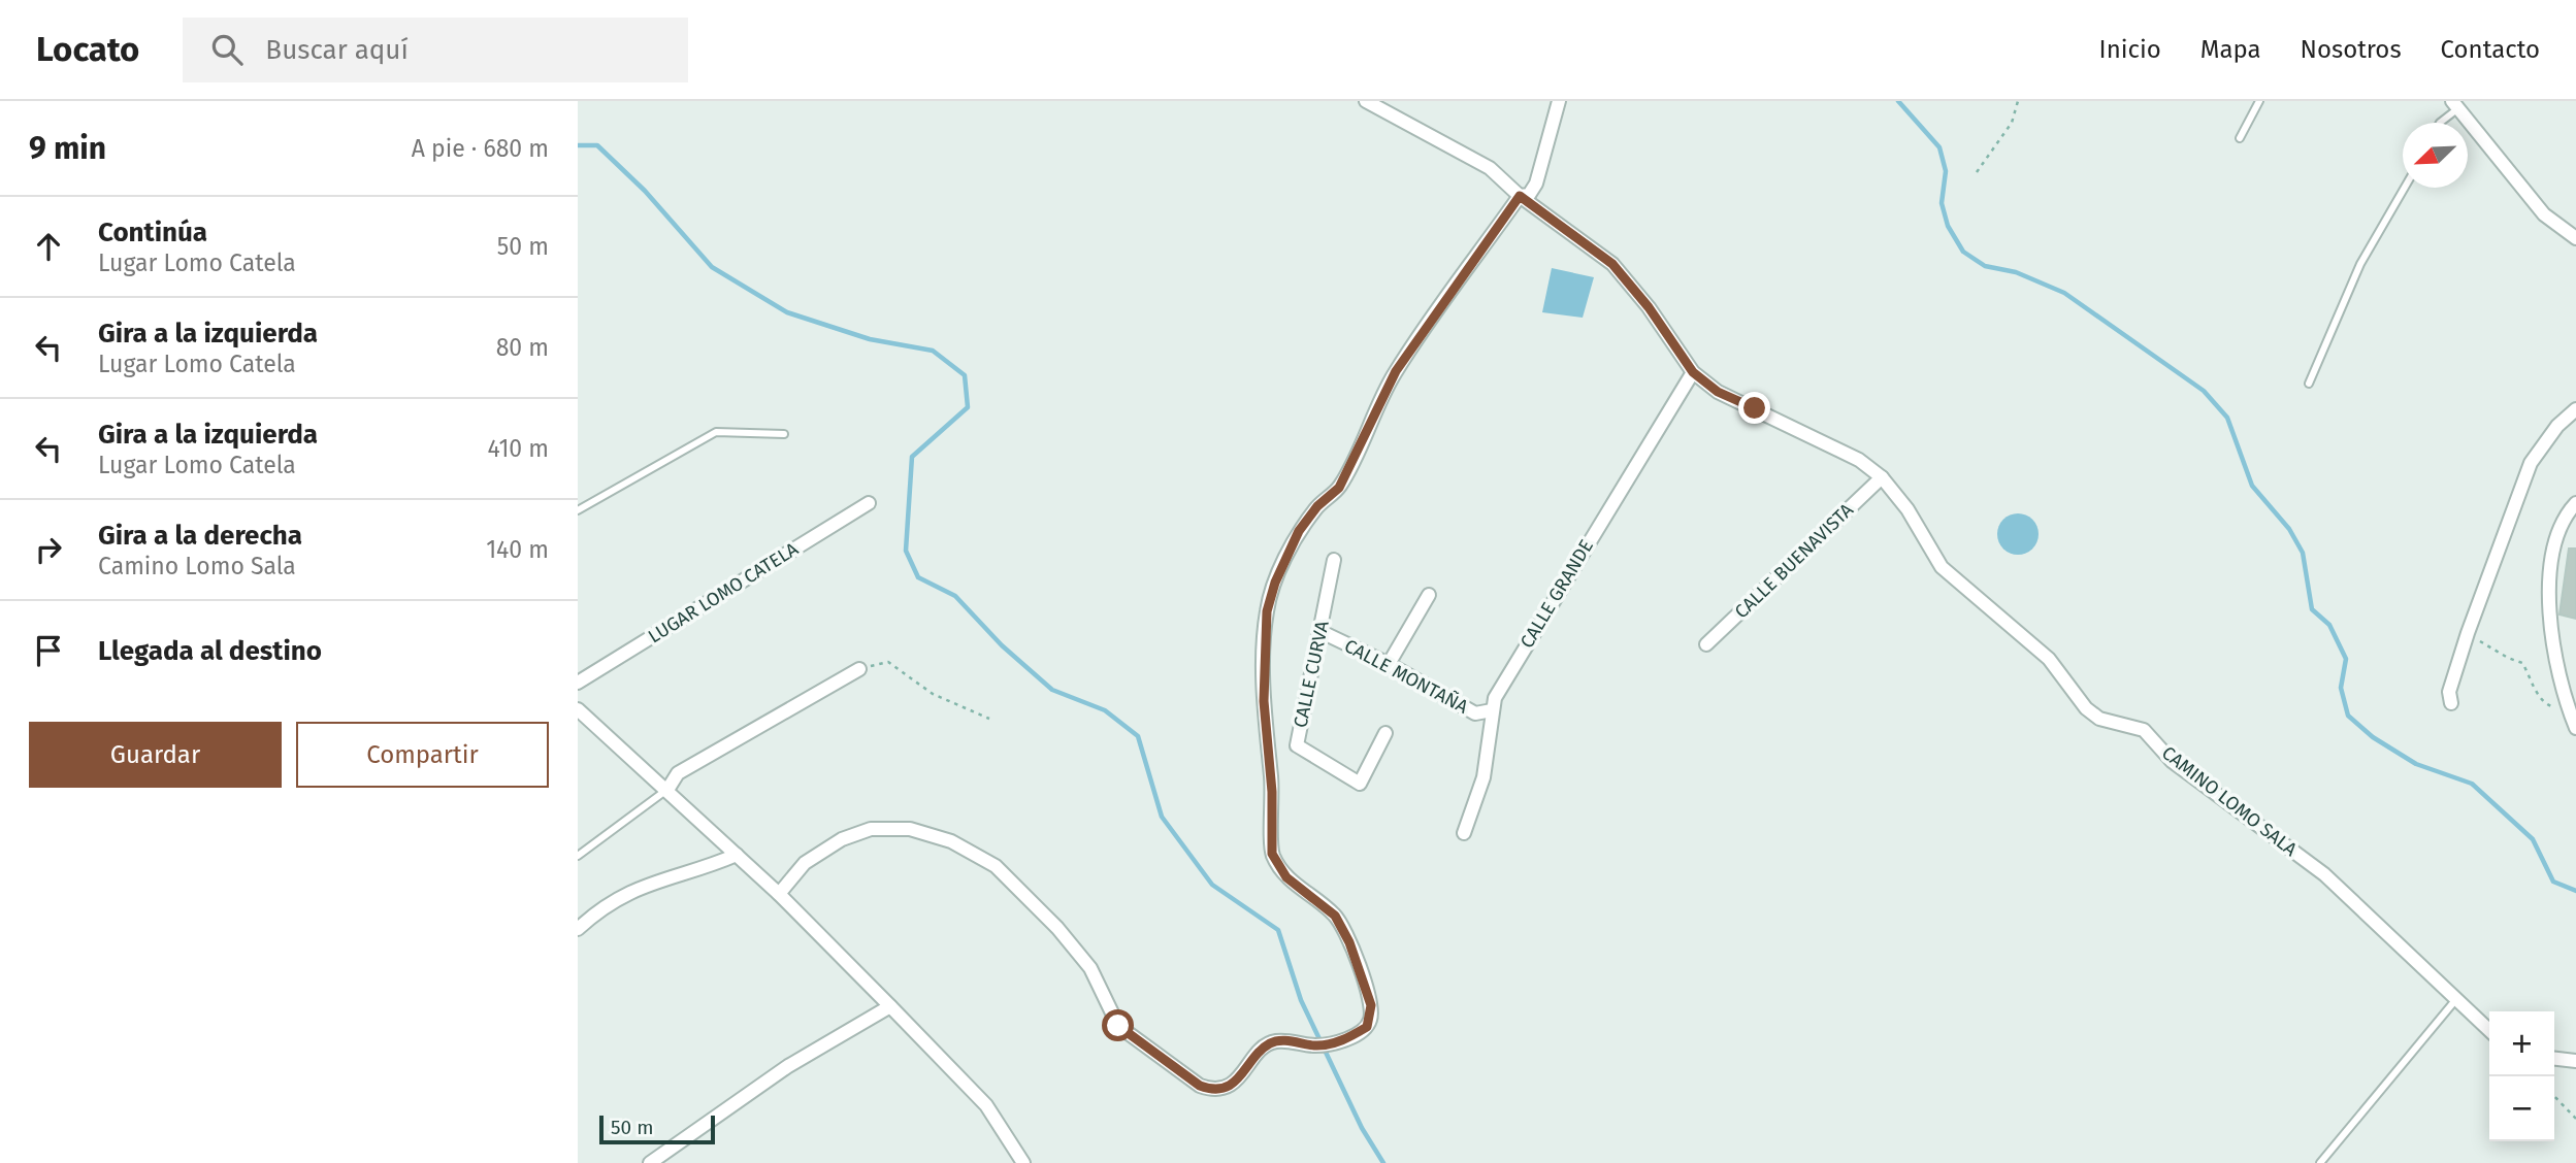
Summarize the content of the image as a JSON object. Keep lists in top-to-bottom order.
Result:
{
  "streets": {
    "street": [
      "CALLE BUENAVISTA",
      "LUGAR LOMO CATELA",
      "CALLE GRANDE",
      "CALLE CURVA",
      "CALLE MONTAÑA",
      "CAMINO LOMO SALA"
    ]
  },
  "crossings": [
    ["CALLE BUENAVISTA", "CAMINO LOMO SALA"],
    ["CALLE GRANDE", "CALLE MONTAÑA"],
    ["CALLE GRANDE", "CAMINO LOMO SALA"],
    ["CALLE CURVA", "CALLE MONTAÑA"]
  ],
  "scale_bar": "50 m",
  "north": "bottom left",
  "page": {
    "header": "Locato",
    "search": "Buscar aquí",
    "nav": [
      "Inicio",
      "Mapa",
      "Nosotros",
      "Contacto"
    ],
    "heading": ["9 min", "A pie · 680 m"],
    "list": [
      ["Continúa", "Lugar Lomo Catela", "50 m"],
      ["Gira a la izquierda", "Lugar Lomo Catela", "80 m"],
      ["Gira a la izquierda", "Lugar Lomo Catela", "410 m"],
      ["Gira a la derecha", "Camino Lomo Sala", "140 m"],
      "Llegada al destino"
    ],
    "buttons": ["Guardar", "Compartir"],
    "map_buttons": ["+", "−"],
    "scale": "50 m"
  }
}
